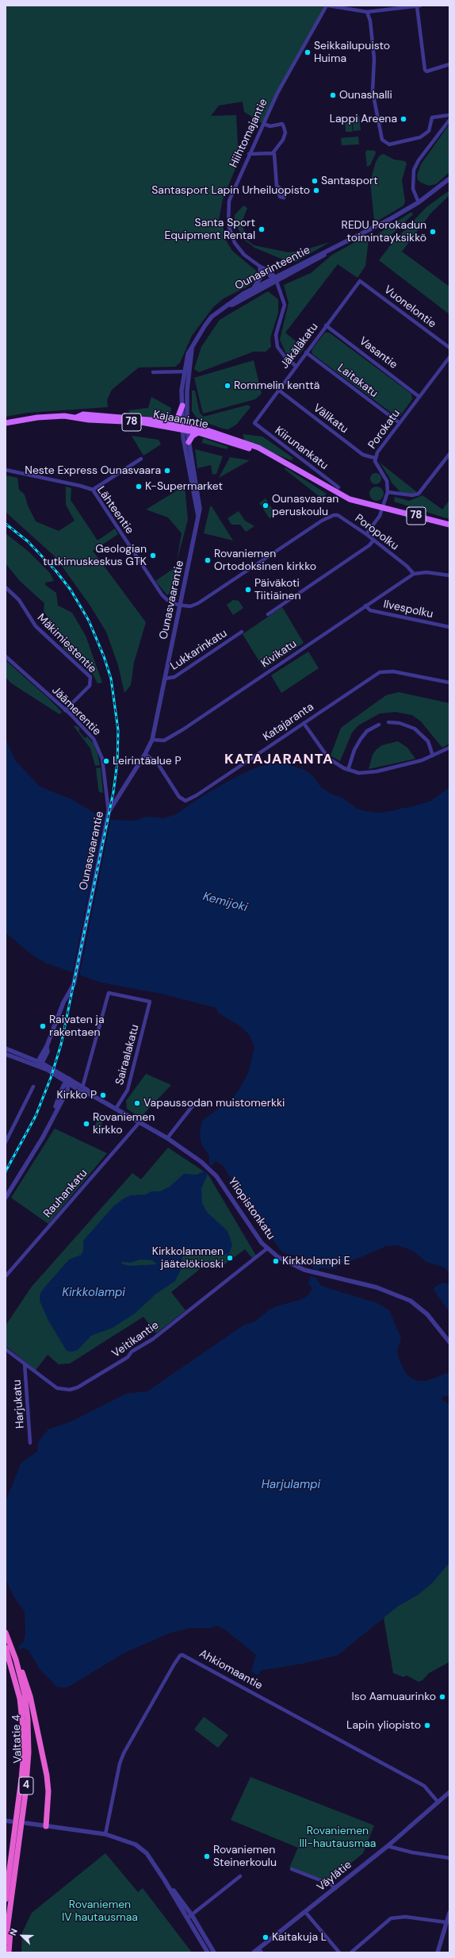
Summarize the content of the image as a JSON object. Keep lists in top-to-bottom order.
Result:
{
  "streets": {
    "highway": ["Valtatie 4", "4"],
    "main road": ["Kajaanintie", "78"],
    "street": [
      "Hiihtomajantie",
      "Ounasrinteentie",
      "Vuonelontie",
      "Jäkäläkatu",
      "Vasantie",
      "Laitakatu",
      "Välikatu",
      "Porokatu",
      "Kiirunankatu",
      "Lähteentie",
      "Poropolku",
      "Ounasvaarantie",
      "Ilvespolku",
      "Mäkimiestentie",
      "Lukkarinkatu",
      "Kivikatu",
      "Jäämerentie",
      "Katajaranta",
      "Sairaalakatu",
      "Rauhankatu",
      "Yliopistonkatu",
      "Veitikantie",
      "Harjukatu",
      "Ahkiomaantie",
      "Väylätie"
    ]
  },
  "crossings": [
    ["Hiihtomajantie", "Ounasrinteentie"],
    ["Ounasrinteentie", "Kajaanintie"],
    ["Ounasrinteentie", "Ounasvaarantie"],
    ["Vuonelontie", "Jäkäläkatu"],
    ["Jäkäläkatu", "Vasantie"],
    ["Jäkäläkatu", "Laitakatu"],
    ["Jäkäläkatu", "Välikatu"],
    ["Jäkäläkatu", "Kiirunankatu"],
    ["Vasantie", "Porokatu"],
    ["Laitakatu", "Porokatu"],
    ["Välikatu", "Porokatu"],
    ["Kajaanintie", "78"],
    ["Kajaanintie", "Porokatu"],
    ["Kajaanintie", "Ounasvaarantie"],
    ["Porokatu", "Poropolku"],
    ["Lähteentie", "Poropolku"],
    ["Lähteentie", "Ounasvaarantie"],
    ["Poropolku", "Ounasvaarantie"],
    ["Poropolku", "Kivikatu"],
    ["Ounasvaarantie", "Lukkarinkatu"],
    ["Ounasvaarantie", "Kivikatu"],
    ["Ounasvaarantie", "Jäämerentie"],
    ["Ounasvaarantie", "Katajaranta"],
    ["Ounasvaarantie", "Yliopistonkatu"],
    ["Ilvespolku", "Kivikatu"],
    ["Mäkimiestentie", "Jäämerentie"],
    ["Sairaalakatu", "Yliopistonkatu"],
    ["Rauhankatu", "Yliopistonkatu"],
    ["Yliopistonkatu", "Veitikantie"],
    ["Veitikantie", "Harjukatu"],
    ["Ahkiomaantie", "Väylätie"]
  ],
  "districts": ["KATAJARANTA"],
  "water": ["Kemijoki", "Kirkkolampi", "Harjulampi"],
  "parks": ["Rovaniemen III-hautausmaa", "Rovaniemen IV hautausmaa"],
  "places": [
    "Seikkailupuisto Huima",
    "Ounashalli",
    "Lappi Areena",
    "Santasport",
    "Santasport Lapin Urheiluopisto",
    "Santa Sport Equipment Rental",
    "REDU Porokadun toimintayksikkö",
    "Rommelin kenttä",
    "Neste Express Ounasvaara",
    "K-Supermarket",
    "Ounasvaaran peruskoulu",
    "Geologian tutkimuskeskus GTK",
    "Rovaniemen Ortodoksinen kirkko",
    "Päiväkoti Tiitiäinen",
    "Leirintäalue P",
    "Raivaten ja rakentaen",
    "Kirkko P",
    "Vapaussodan muistomerkki",
    "Rovaniemen kirkko",
    "Kirkkolammen jäätelökioski",
    "Kirkkolampi E",
    "Iso Aamuaurinko",
    "Lapin yliopisto",
    "Rovaniemen Steinerkoulu",
    "Kaitakuja L"
  ],
  "north": "top left"
}
